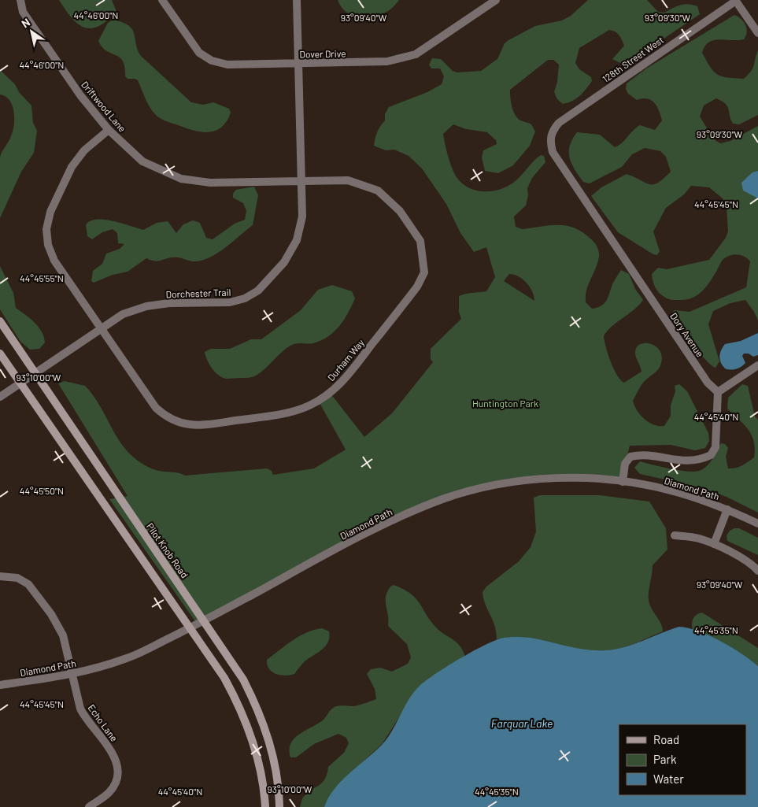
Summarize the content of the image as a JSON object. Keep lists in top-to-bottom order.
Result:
{
  "streets": {
    "main road": ["Pilot Knob Road"],
    "street": [
      "Dover Drive",
      "128th Street West",
      "Driftwood Lane",
      "Dorchester Trail",
      "Dory Avenue",
      "Durham Way",
      "Diamond Path",
      "Echo Lane"
    ]
  },
  "crossings": [
    ["Dover Drive", "Dorchester Trail"],
    ["128th Street West", "Dory Avenue"],
    ["Driftwood Lane", "Dorchester Trail"],
    ["Driftwood Lane", "Durham Way"],
    ["Dorchester Trail", "Durham Way"],
    ["Dorchester Trail", "Pilot Knob Road"],
    ["Diamond Path", "Pilot Knob Road"],
    ["Diamond Path", "Echo Lane"]
  ],
  "water": ["Farquar Lake"],
  "parks": ["Huntington Park"],
  "legend": ["Road", "Park", "Water"],
  "north": "top left",
  "coordinates": [
    "44°46'00\"N",
    "93°09'30\"W",
    "93°09'40\"W",
    "44°45'45\"N",
    "44°45'55\"N",
    "93°10'00\"W",
    "44°45'40\"N",
    "44°45'50\"N",
    "44°45'35\"N"
  ]
}
